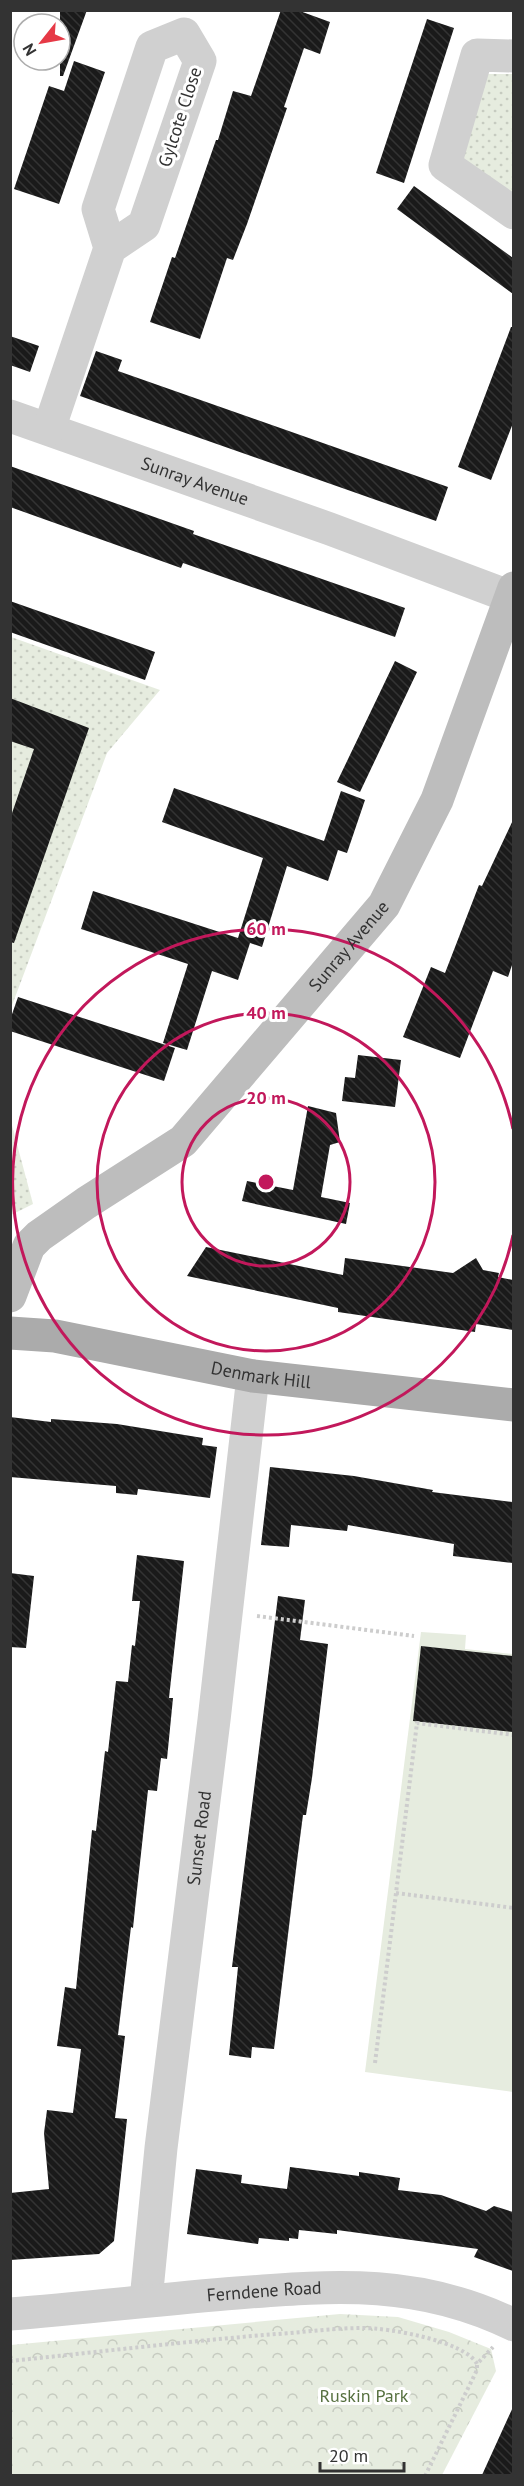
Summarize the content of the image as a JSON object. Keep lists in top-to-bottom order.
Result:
{
  "streets": {
    "main road": ["Denmark Hill"],
    "street": [
      "Gylcote Close",
      "Sunray Avenue",
      "Sunset Road",
      "Ferndene Road"
    ]
  },
  "crossings": [
    ["Denmark Hill", "Sunset Road"],
    ["Sunset Road", "Ferndene Road"]
  ],
  "parks": ["Ruskin Park"],
  "scale_bar": "20 m",
  "north": "bottom left",
  "rings": ["60 m", "40 m", "20 m"]
}
